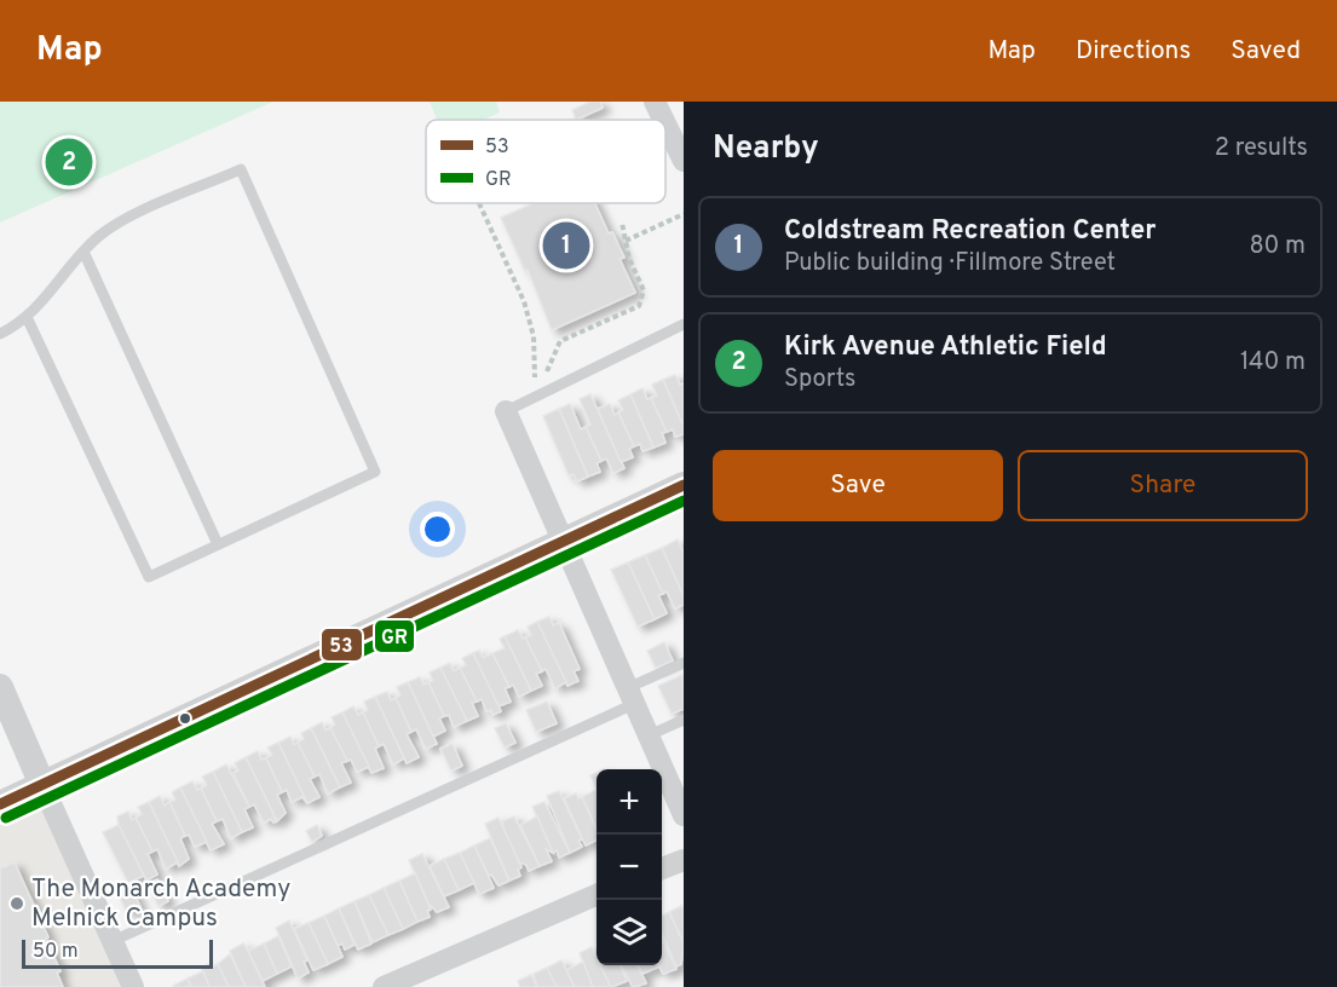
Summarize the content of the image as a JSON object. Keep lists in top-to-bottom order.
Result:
{
  "places": ["The Monarch Academy Melnick Campus"],
  "lines": ["transit line 53", "transit line GR"],
  "legend": ["53", "GR"],
  "scale_bar": "50 m",
  "page": {
    "header": "Map",
    "nav": ["Map", "Directions", "Saved"],
    "heading": ["Nearby", "2 results"],
    "pins": ["2", "1"],
    "list": [
      {
        "mark": "1",
        "name": "Coldstream Recreation Center",
        "note": "Public building · Fillmore Street",
        "value": "80 m"
      },
      {
        "mark": "2",
        "name": "Kirk Avenue Athletic Field",
        "note": "Sports",
        "value": "140 m"
      }
    ],
    "buttons": ["Save", "Share"],
    "map_buttons": ["+", "−"],
    "scale": "50 m"
  }
}
